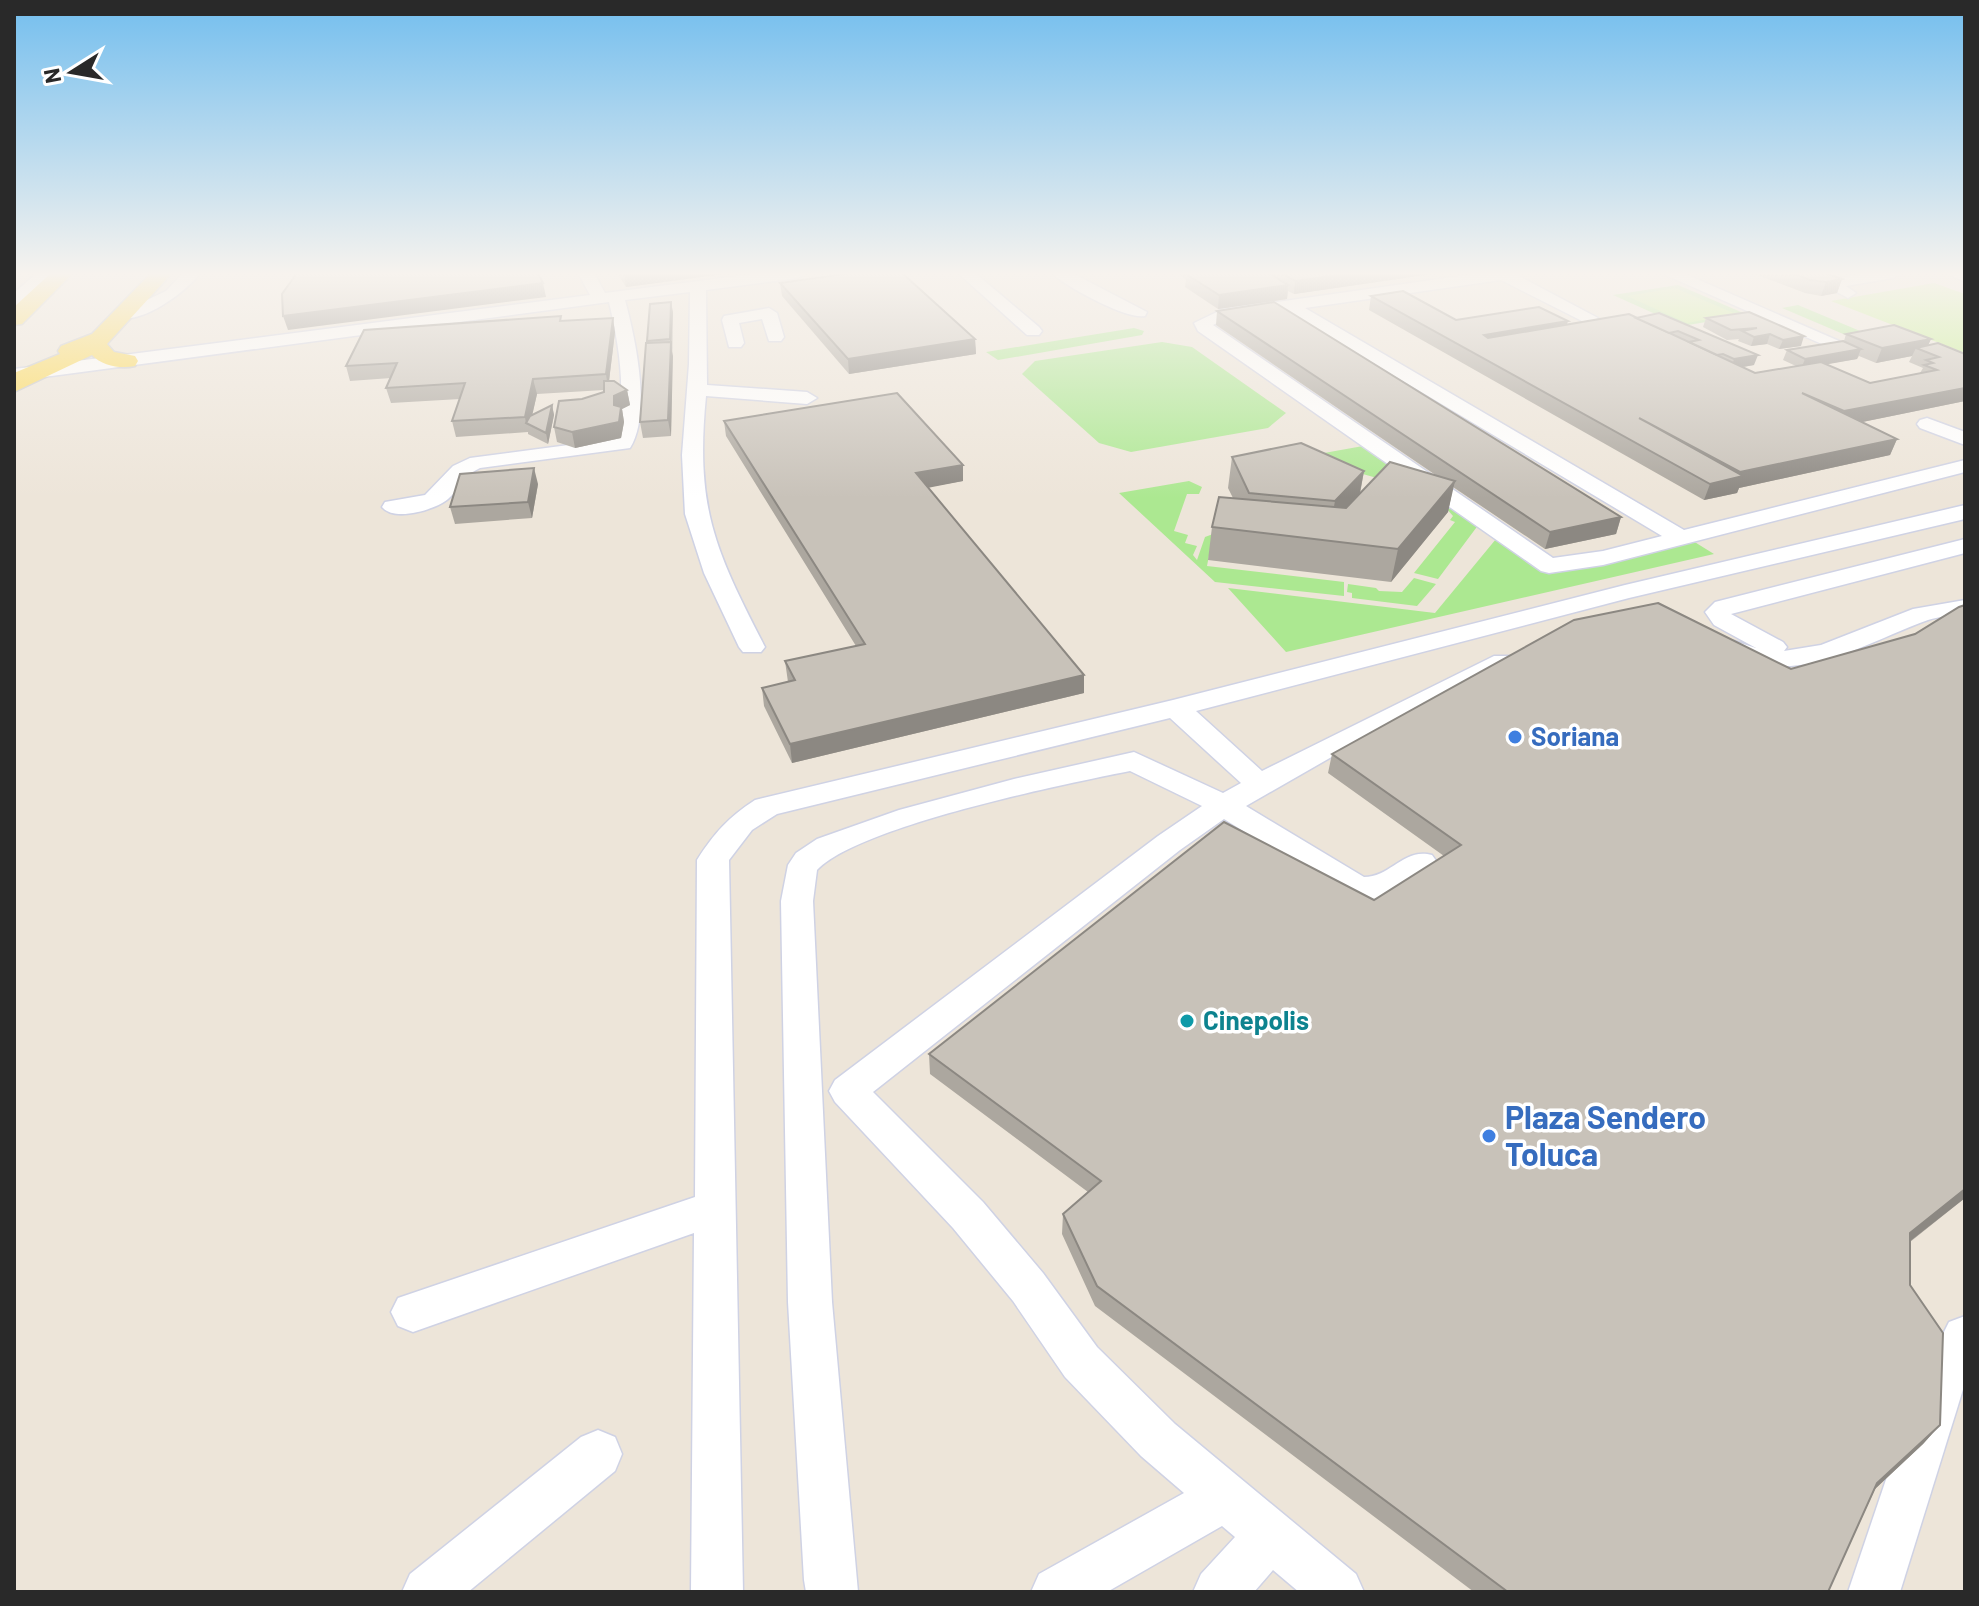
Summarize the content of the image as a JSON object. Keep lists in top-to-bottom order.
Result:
{
  "places": ["Soriana", "Cinepolis", "Plaza Sendero Toluca"],
  "north": "left"
}
